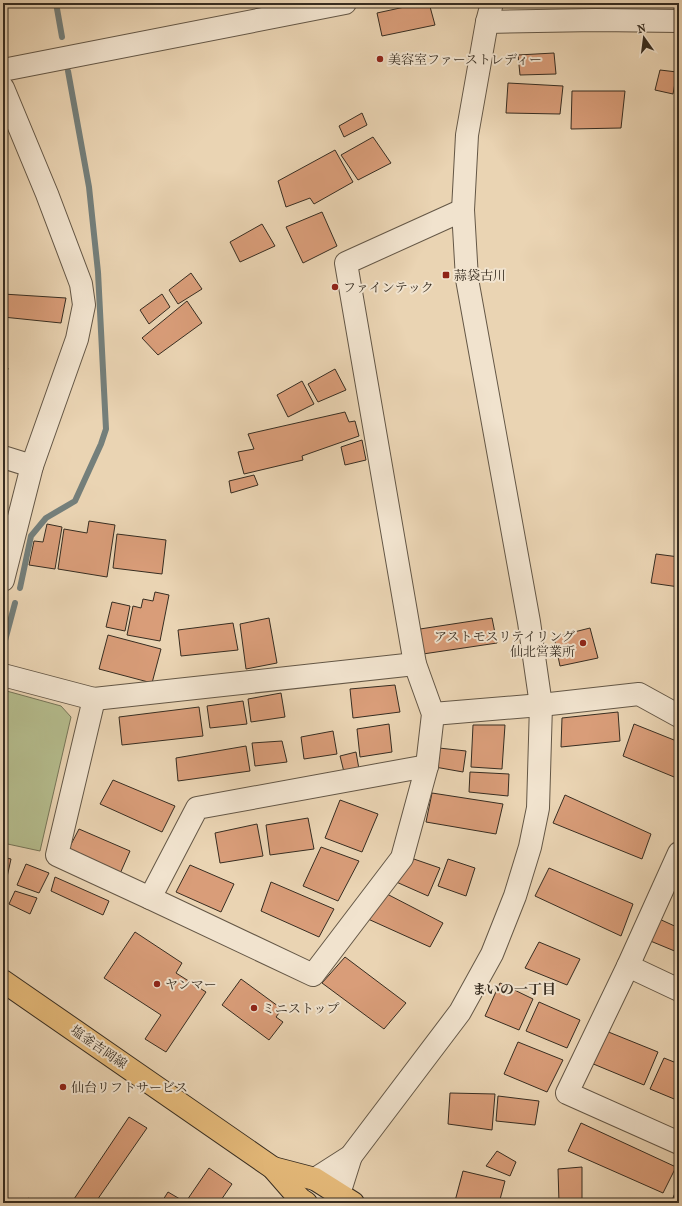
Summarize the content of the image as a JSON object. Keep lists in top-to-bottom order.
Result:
{
  "streets": {
    "main road": ["塩釜吉岡線"]
  },
  "districts": ["まいの一丁目"],
  "places": {
    "other": [
      "美容室ファーストレディー",
      "ファインテック",
      "アストモスリテイリング 仙北営業所",
      "ヤンマー",
      "ミニストップ",
      "仙台リフトサービス"
    ],
    "transit": ["蒜袋古川"]
  },
  "north": "top"
}
